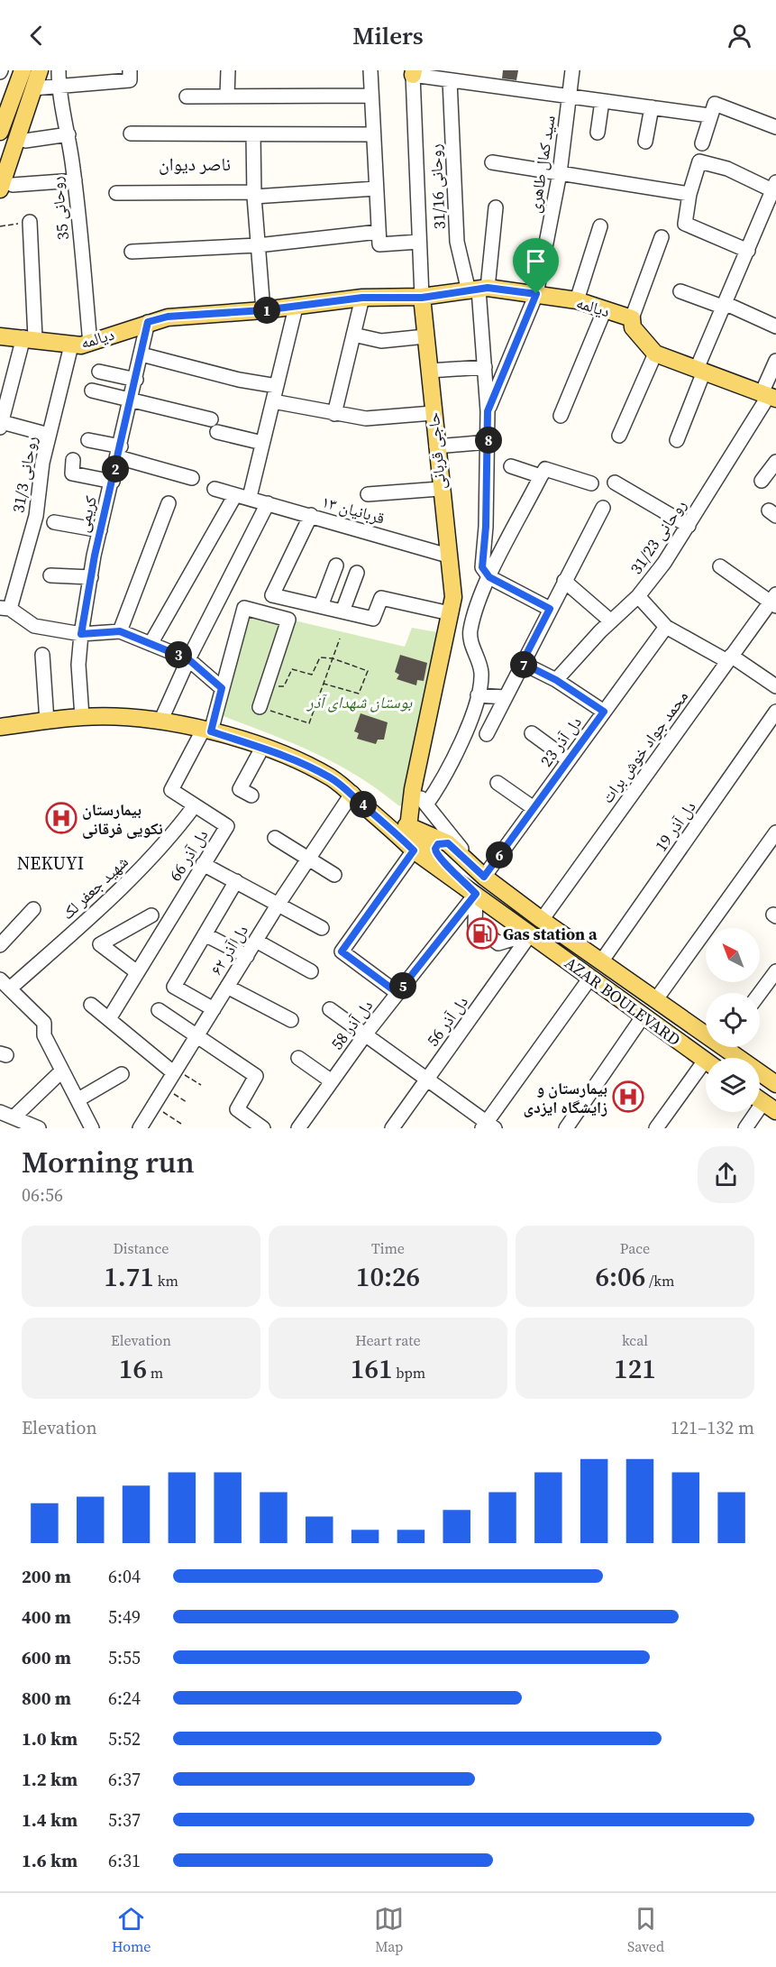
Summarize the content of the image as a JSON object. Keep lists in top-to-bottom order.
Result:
{
  "streets": {
    "main road": ["دیالمه", "حاجی قربانی", "AZAR BOULEVARD"],
    "street": [
      "سید کمال طاهری",
      "روحانی 31/16",
      "روحانی 35",
      "روحانی 31/3",
      "۱۳ قربانیان",
      "کریمی",
      "روحانی 31/23",
      "دل آذر 23",
      "محمد جواد خوش برات",
      "دل آذر 19",
      "دل آذر 66",
      "شهید جعفر لک",
      "دل آذر ۶۲",
      "دل آذر 56",
      "دل آذر 58"
    ]
  },
  "crossings": [
    ["سید کمال طاهری", "دیالمه"],
    ["روحانی 31/16", "دیالمه"],
    ["روحانی 35", "دیالمه"],
    ["دیالمه", "حاجی قربانی"],
    ["دیالمه", "روحانی 31/3"],
    ["دیالمه", "کریمی"],
    ["دیالمه", "روحانی 31/23"],
    ["حاجی قربانی", "۱۳ قربانیان"],
    ["حاجی قربانی", "AZAR BOULEVARD"],
    ["دل آذر 23", "AZAR BOULEVARD"],
    ["محمد جواد خوش برات", "AZAR BOULEVARD"],
    ["دل آذر 19", "AZAR BOULEVARD"],
    ["دل آذر 66", "شهید جعفر لک"],
    ["دل آذر ۶۲", "AZAR BOULEVARD"],
    ["AZAR BOULEVARD", "دل آذر 56"],
    ["AZAR BOULEVARD", "دل آذر 58"]
  ],
  "districts": ["ناصر دیوان", "NEKUYI"],
  "parks": ["بوستان شهدای آذر"],
  "places": {
    "hospital": ["بیمارستان نکویی فرقانی", "بیمارستان و زایشگاه ایزدی"],
    "fuel station": ["Gas station a"]
  },
  "north": "top left",
  "page": {
    "header": "Milers",
    "pins": [
      "1",
      "8",
      "2",
      "3",
      "7",
      "4",
      "6",
      "5"
    ],
    "heading": ["Morning run", "06:56"],
    "stats": [
      ["Distance", "1.71 km"],
      ["Time", "10:26"],
      ["Pace", "6:06 /km"],
      ["Elevation", "16 m"],
      ["Heart rate", "161 bpm"],
      ["kcal", "121"]
    ],
    "chart": ["Elevation", "121–132 m"],
    "list": [
      {
        "name": "200 m",
        "note": "6:04"
      },
      {
        "name": "400 m",
        "note": "5:49"
      },
      {
        "name": "600 m",
        "note": "5:55"
      },
      {
        "name": "800 m",
        "note": "6:24"
      },
      {
        "name": "1.0 km",
        "note": "5:52"
      },
      {
        "name": "1.2 km",
        "note": "6:37"
      },
      {
        "name": "1.4 km",
        "note": "5:37"
      },
      {
        "name": "1.6 km",
        "note": "6:31"
      }
    ],
    "tabs": ["Home", "Map", "Saved"]
  }
}
